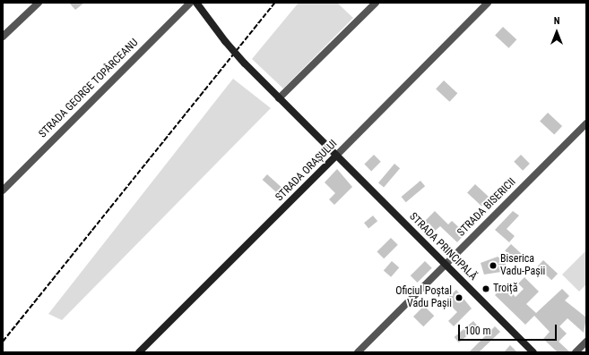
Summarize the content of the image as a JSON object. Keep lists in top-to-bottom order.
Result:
{
  "streets": {
    "main road": ["STRADA ORAȘULUI", "STRADA PRINCIPALĂ"],
    "street": ["STRADA GEORGE TOPÂRCEANU", "STRADA BISERICII"]
  },
  "crossings": [
    ["STRADA ORAȘULUI", "STRADA PRINCIPALĂ"],
    ["STRADA BISERICII", "STRADA PRINCIPALĂ"]
  ],
  "places": ["Biserica Vadu-Pașii", "Troiță", "Oficiul Poștal Vadu Pașii"],
  "scale_bar": "100 m",
  "north": "top"
}
